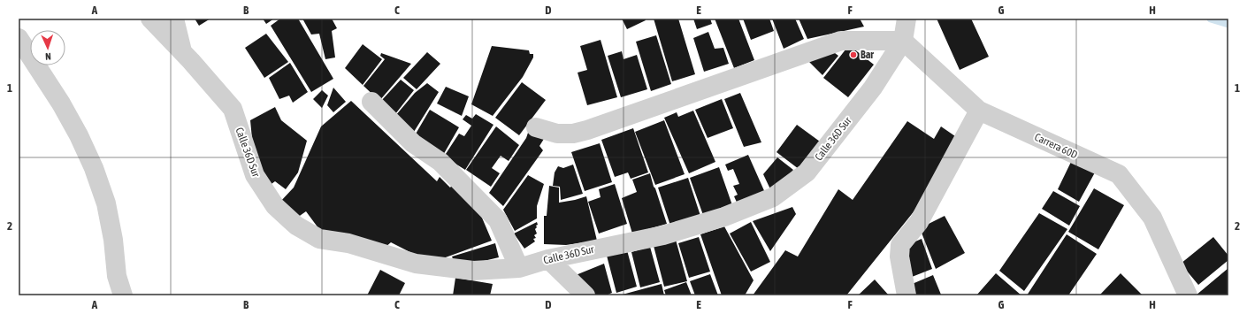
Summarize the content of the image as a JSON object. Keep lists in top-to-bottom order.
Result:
{
  "streets": {
    "street": ["Calle 36D Sur", "Carrera 60D"]
  },
  "crossings": [
    ["Calle 36D Sur", "Carrera 60D"]
  ],
  "places": ["Bar"],
  "north": "bottom",
  "grid": {
    "columns": [
      "A",
      "B",
      "C",
      "D",
      "E",
      "F",
      "G",
      "H"
    ],
    "rows": ["1", "2"]
  }
}
